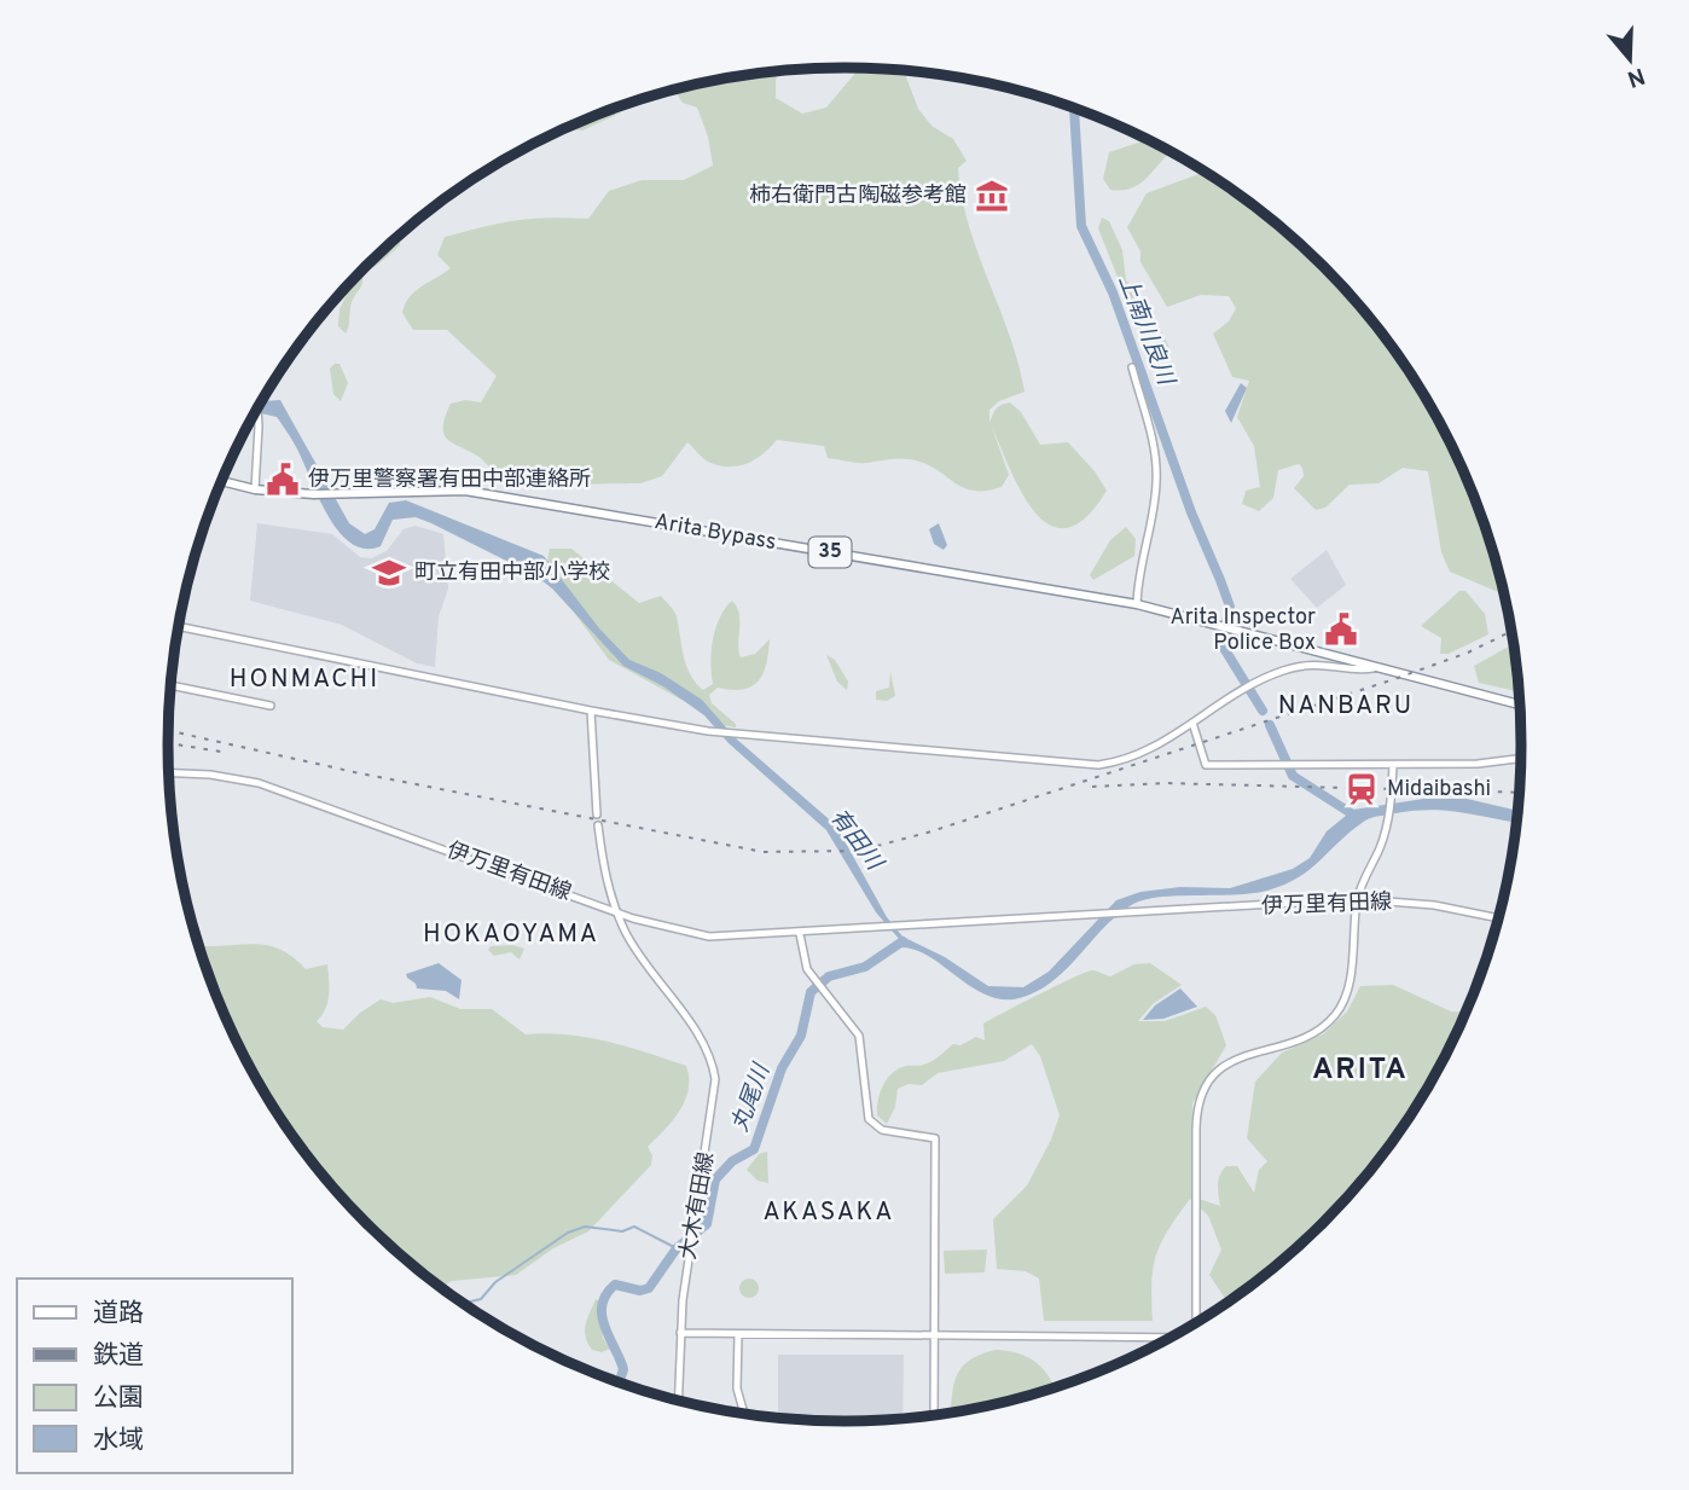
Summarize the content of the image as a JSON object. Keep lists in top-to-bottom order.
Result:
{
  "streets": {
    "highway": ["Arita Bypass", "35"],
    "street": ["伊万里有田線", "大木有田線"]
  },
  "crossings": [
    ["Arita Bypass", "35"],
    ["伊万里有田線", "大木有田線"]
  ],
  "districts": [
    "HONMACHI",
    "NANBARU",
    "HOKAOYAMA",
    "ARITA",
    "AKASAKA"
  ],
  "water": ["上南川良川", "有田川", "丸尾川"],
  "places": {
    "museum": ["柿右衛門古陶磁参考館"],
    "public building": ["伊万里警察署有田中部連絡所", "Arita Inspector Police Box"],
    "school or university": ["町立有田中部小学校"],
    "station": ["Midaibashi"]
  },
  "legend": [
    "道路",
    "鉄道",
    "公園",
    "水域"
  ],
  "north": "bottom"
}
